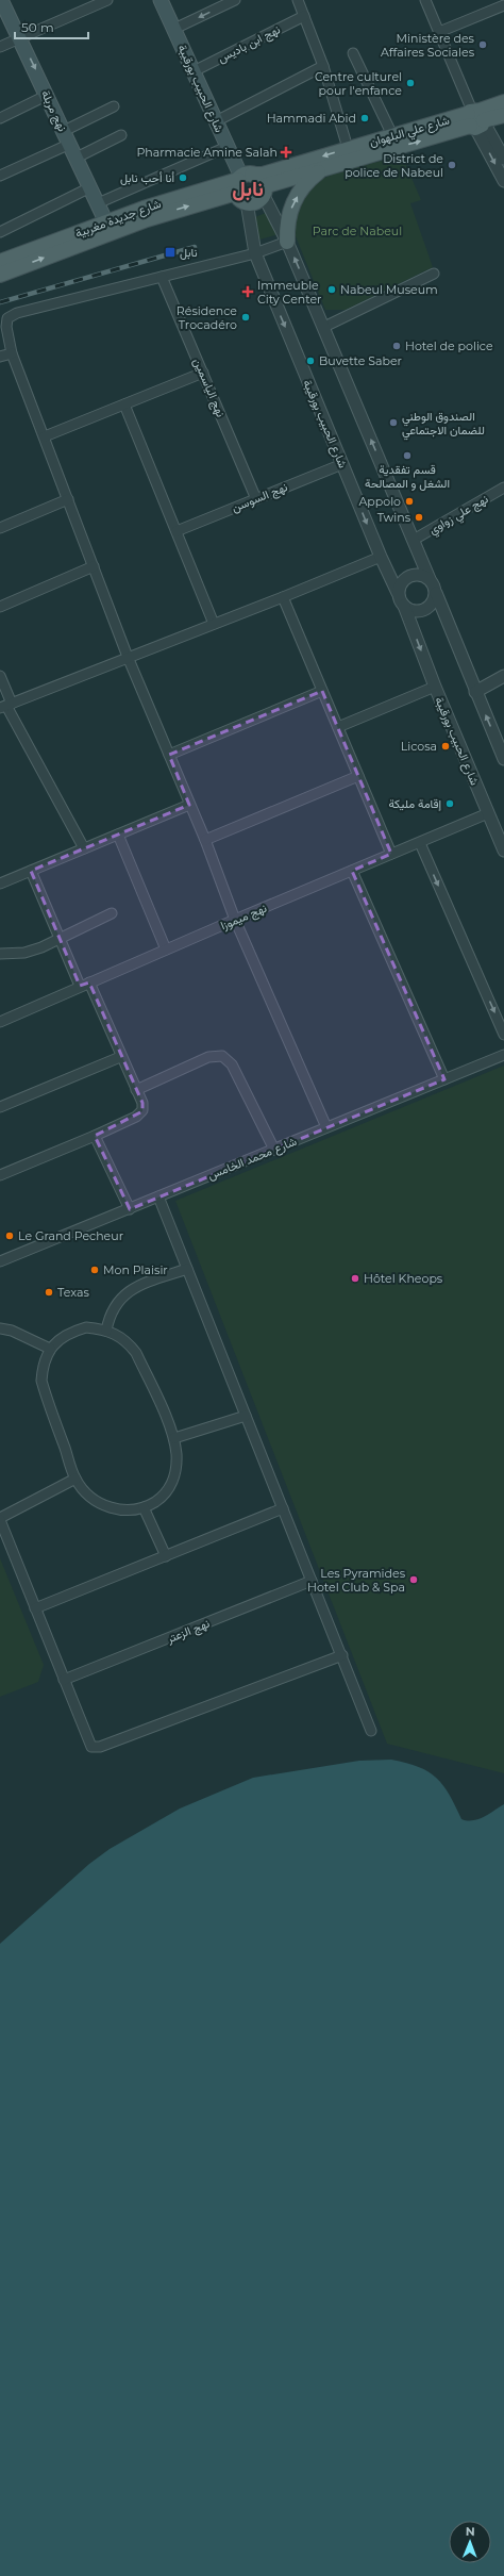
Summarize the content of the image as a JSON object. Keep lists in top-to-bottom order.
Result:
{
  "streets": {
    "main road": [
      "شارع الحبيب بورقيبة",
      "نهج مربلة",
      "شارع علي البلهوان",
      "شارع جديدة مغربية"
    ],
    "street": [
      "نهج ابن باديس",
      "نهج الياسمين",
      "نهج السوسن",
      "نهج علي زواوي",
      "نهج ميموزا",
      "شارع محمد الخامس",
      "نهج الزعتر"
    ]
  },
  "crossings": [
    ["نهج ابن باديس", "شارع الحبيب بورقيبة"],
    ["شارع الحبيب بورقيبة", "شارع علي البلهوان"],
    ["شارع الحبيب بورقيبة", "شارع جديدة مغربية"],
    ["شارع الحبيب بورقيبة", "نهج السوسن"],
    ["شارع الحبيب بورقيبة", "نهج ميموزا"],
    ["نهج مربلة", "شارع جديدة مغربية"],
    ["شارع علي البلهوان", "شارع جديدة مغربية"],
    ["نهج الياسمين", "نهج السوسن"]
  ],
  "one_way": ["شارع الحبيب بورقيبة"],
  "districts": ["نابل"],
  "parks": ["Parc de Nabeul"],
  "places": {
    "other": [
      "Ministère des Affaires Sociales",
      "Centre culturel pour l'enfance",
      "Hammadi Abid",
      "District de police de Nabeul",
      "أنا أحب نابل",
      "Nabeul Museum",
      "Résidence Trocadéro",
      "Hotel de police",
      "Buvette Saber",
      "الصندوق الوطني للضمان الاجتماعي",
      "قسم تفقدية الشغل و المصالحة",
      "Appolo",
      "Twins",
      "Licosa",
      "إقامة مليكة",
      "Le Grand Pecheur",
      "Mon Plaisir",
      "Hôtel Kheops",
      "Texas",
      "Les Pyramides Hotel Club & Spa"
    ],
    "health": ["Pharmacie Amine Salah", "Immeuble City Center"],
    "transit": ["نابل"]
  },
  "scale_bar": "50 m",
  "north": "top"
}
